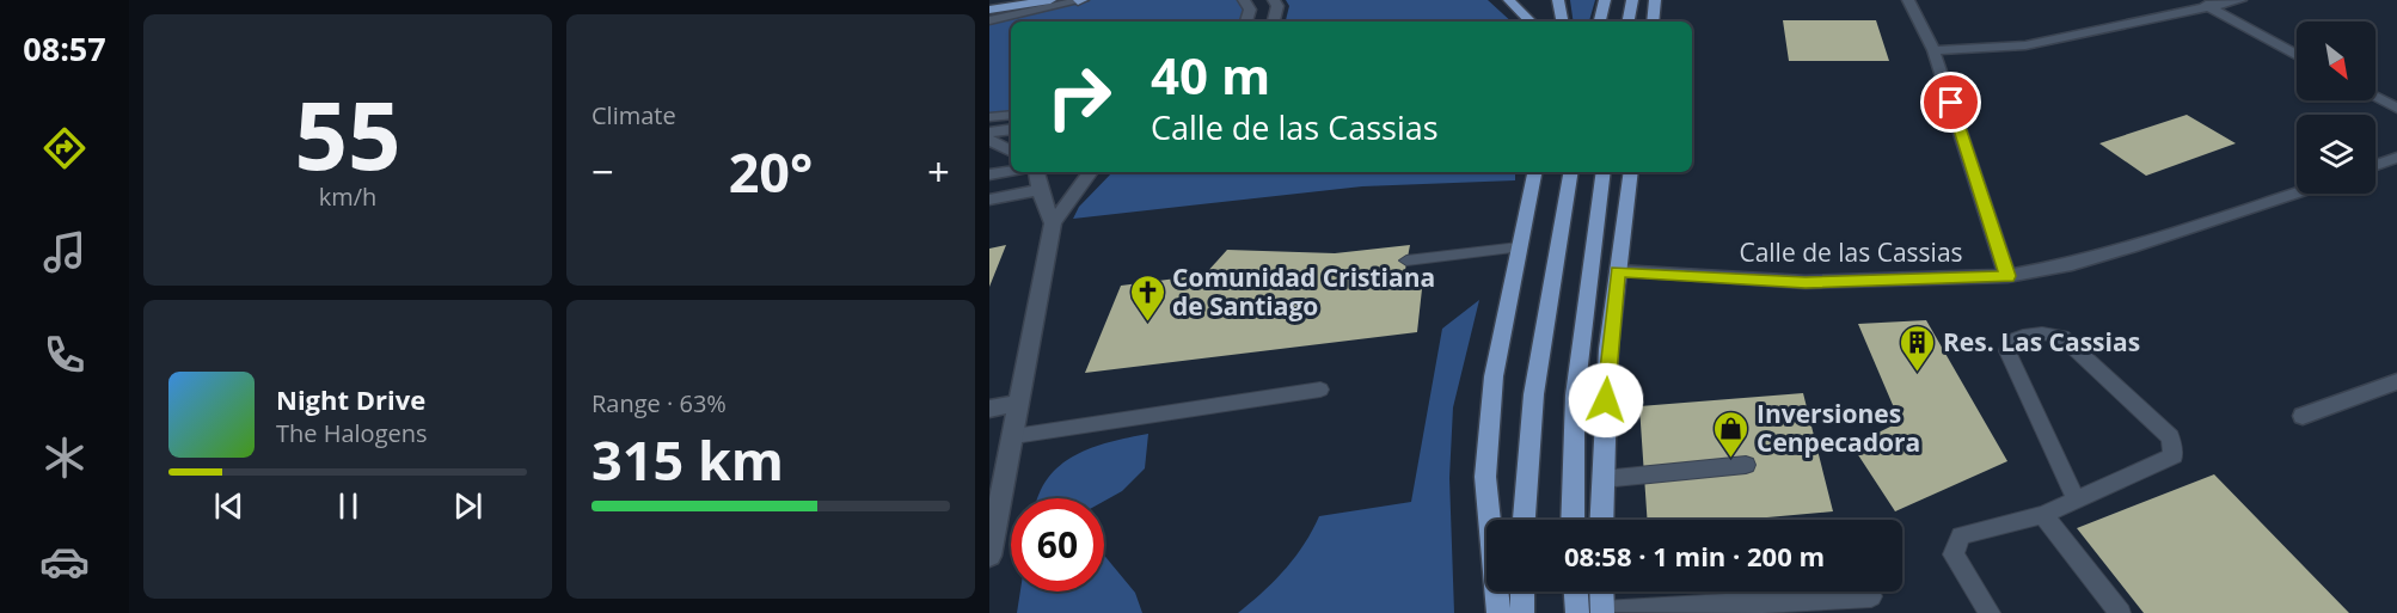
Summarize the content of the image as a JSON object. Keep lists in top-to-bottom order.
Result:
{
  "streets": {
    "street": ["Calle de las Cassias"]
  },
  "places": {
    "church": ["Comunidad Cristiana de Santiago"],
    "building": ["Res. Las Cassias"],
    "shop": ["Inversiones Cenpecadora"]
  },
  "north": "bottom right",
  "page": {
    "tabs": "08:57",
    "tile": [
      ["55", "km/h"],
      "Climate",
      ["Range · 63%", "315 km"]
    ],
    "turn": ["40 m", "Calle de las Cassias"],
    "heat": ["−", "20°", "+"],
    "song": ["Night Drive", "The Halogens"],
    "limit": "60",
    "trip": "08:58 · 1 min · 200 m"
  }
}
